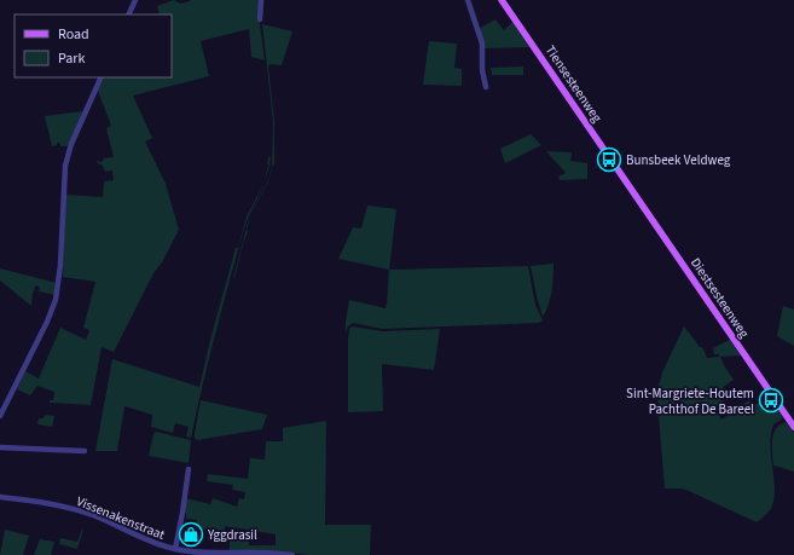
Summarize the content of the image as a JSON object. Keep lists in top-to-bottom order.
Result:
{
  "streets": {
    "main road": ["Tiensesteenweg", "Diestsesteenweg"],
    "street": ["Vissenakenstraat"]
  },
  "crossings": [
    ["Tiensesteenweg", "Diestsesteenweg"]
  ],
  "places": {
    "bus stop": ["Bunsbeek Veldweg", "Sint-Margriete-Houtem Pachthof De Bareel"],
    "shop": ["Yggdrasil"]
  },
  "legend": ["Road", "Park"]
}
